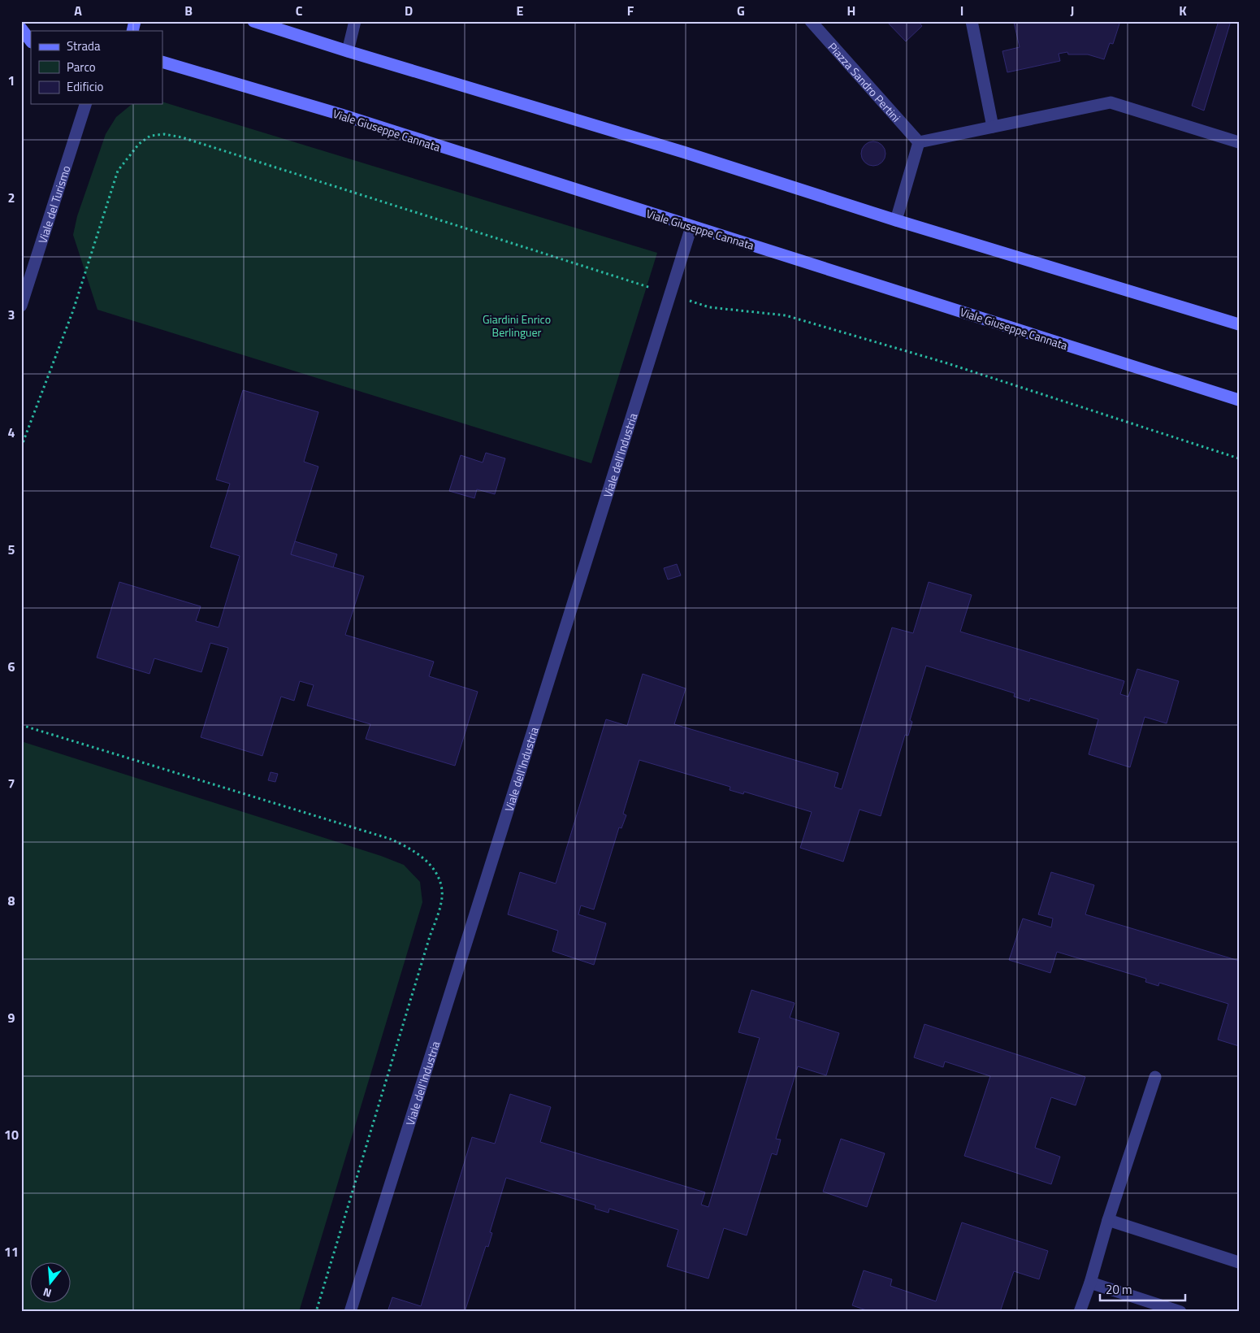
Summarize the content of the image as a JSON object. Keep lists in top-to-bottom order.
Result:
{
  "streets": {
    "street": [
      "Piazza Sandro Pertini",
      "Viale Giuseppe Cannata",
      "Viale del Turismo",
      "Viale dell'Industria"
    ]
  },
  "crossings": [
    ["Viale Giuseppe Cannata", "Viale dell'Industria"]
  ],
  "parks": ["Giardini Enrico Berlinguer"],
  "legend": ["Strada", "Parco", "Edificio"],
  "scale_bar": "20 m",
  "north": "bottom",
  "grid": {
    "columns": [
      "A",
      "B",
      "C",
      "D",
      "E",
      "F",
      "G",
      "H",
      "I",
      "J",
      "K"
    ],
    "rows": [
      "1",
      "2",
      "3",
      "4",
      "5",
      "6",
      "7",
      "8",
      "9",
      "10",
      "11"
    ]
  }
}
